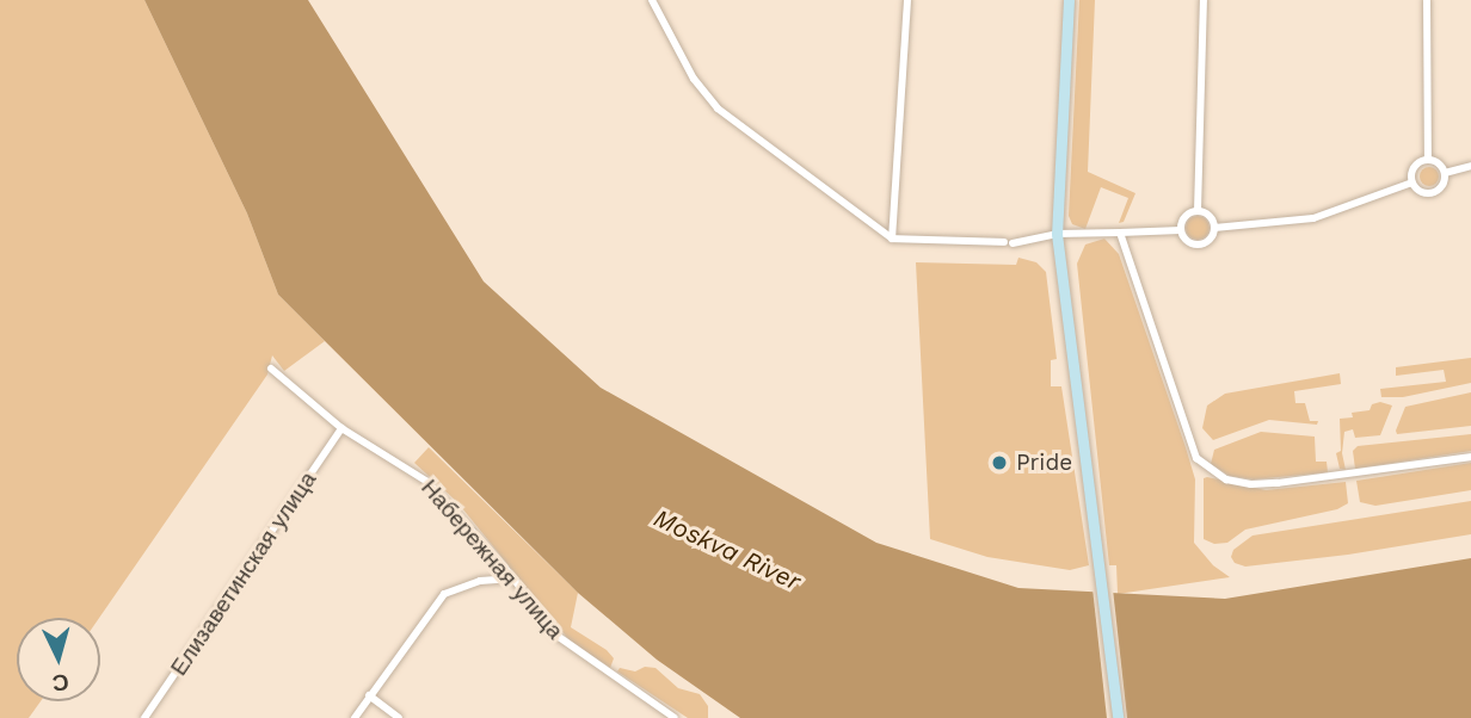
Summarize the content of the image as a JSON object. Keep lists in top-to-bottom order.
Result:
{
  "streets": {
    "street": ["Набережная улица", "Елизаветинская улица"]
  },
  "crossings": [
    ["Набережная улица", "Елизаветинская улица"]
  ],
  "water": ["Moskva River"],
  "places": ["Pride"],
  "north": "bottom"
}
